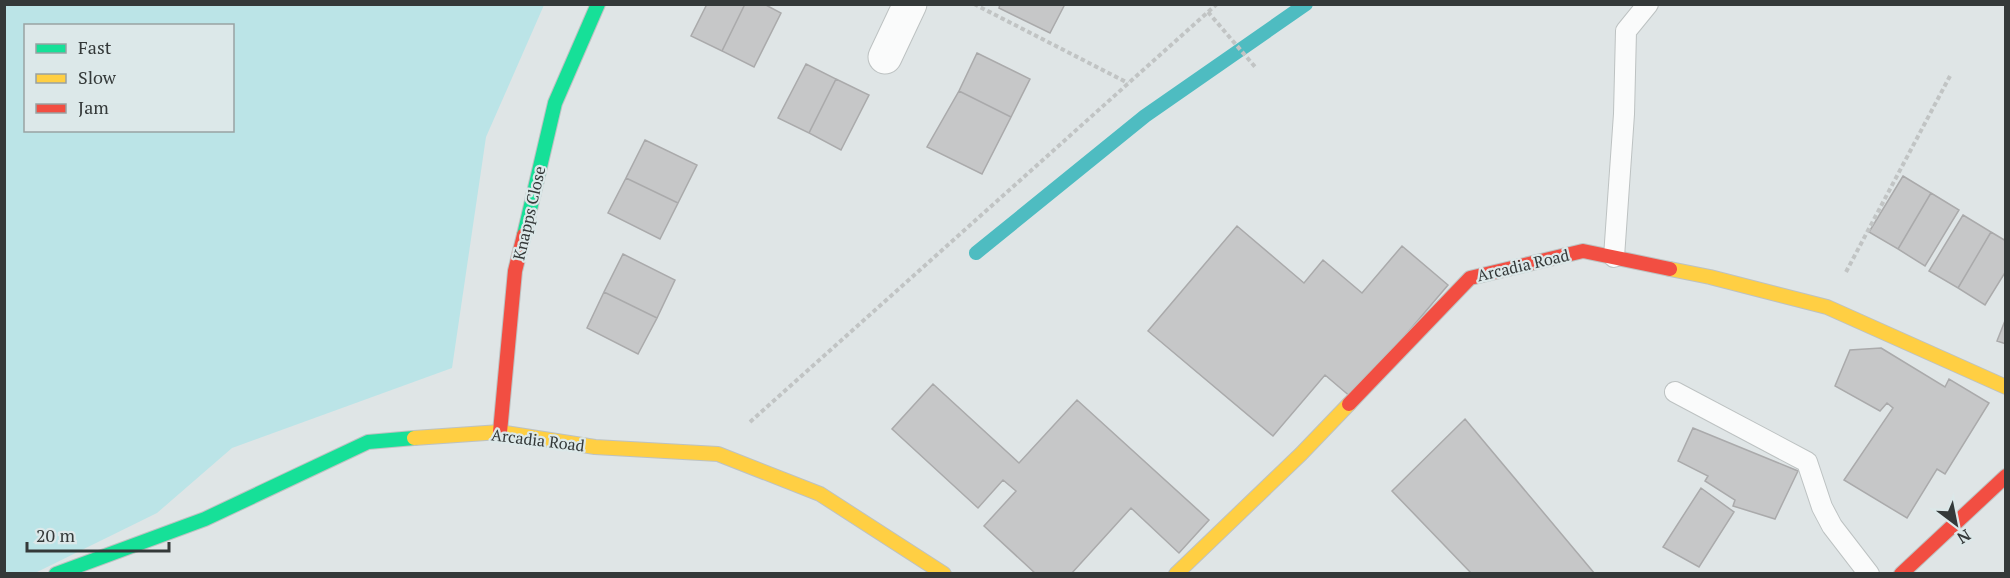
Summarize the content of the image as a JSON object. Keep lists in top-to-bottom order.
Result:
{
  "streets": {
    "street": ["Knapps Close", "Arcadia Road"]
  },
  "crossings": [
    ["Knapps Close", "Arcadia Road"]
  ],
  "legend": ["Fast", "Slow", "Jam"],
  "scale_bar": "20 m",
  "north": "bottom right"
}
